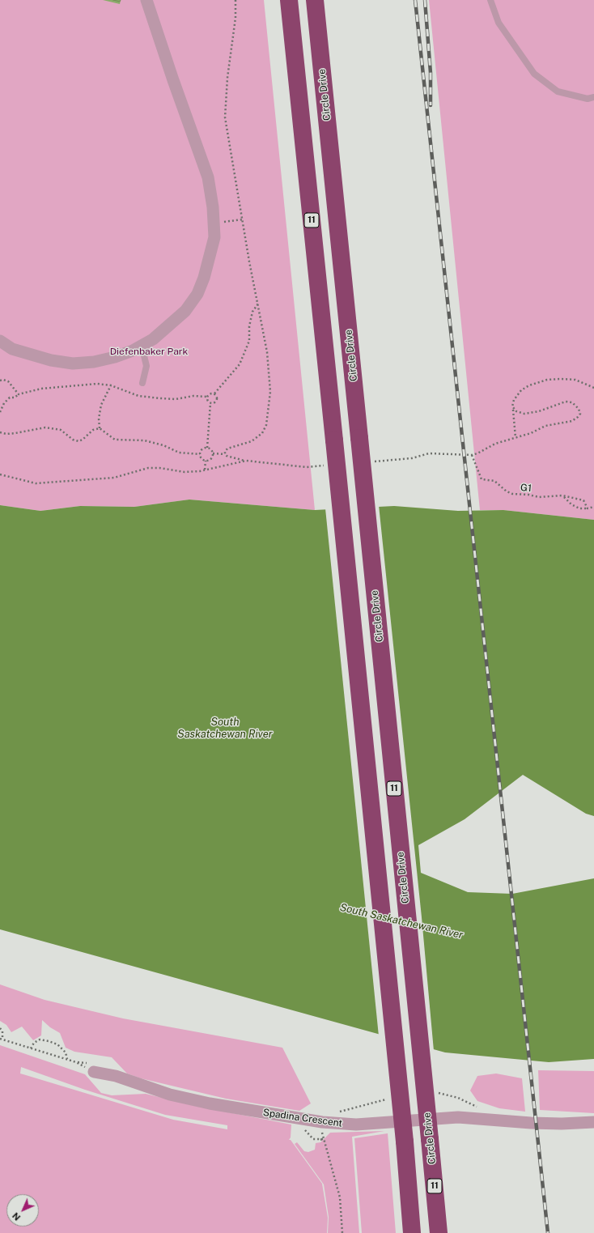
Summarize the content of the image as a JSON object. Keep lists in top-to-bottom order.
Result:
{
  "streets": {
    "highway": ["Circle Drive", "11"],
    "street": ["Spadina Crescent"],
    "path": ["G1"]
  },
  "water": ["South Saskatchewan River"],
  "parks": ["Diefenbaker Park"],
  "north": "bottom left"
}
